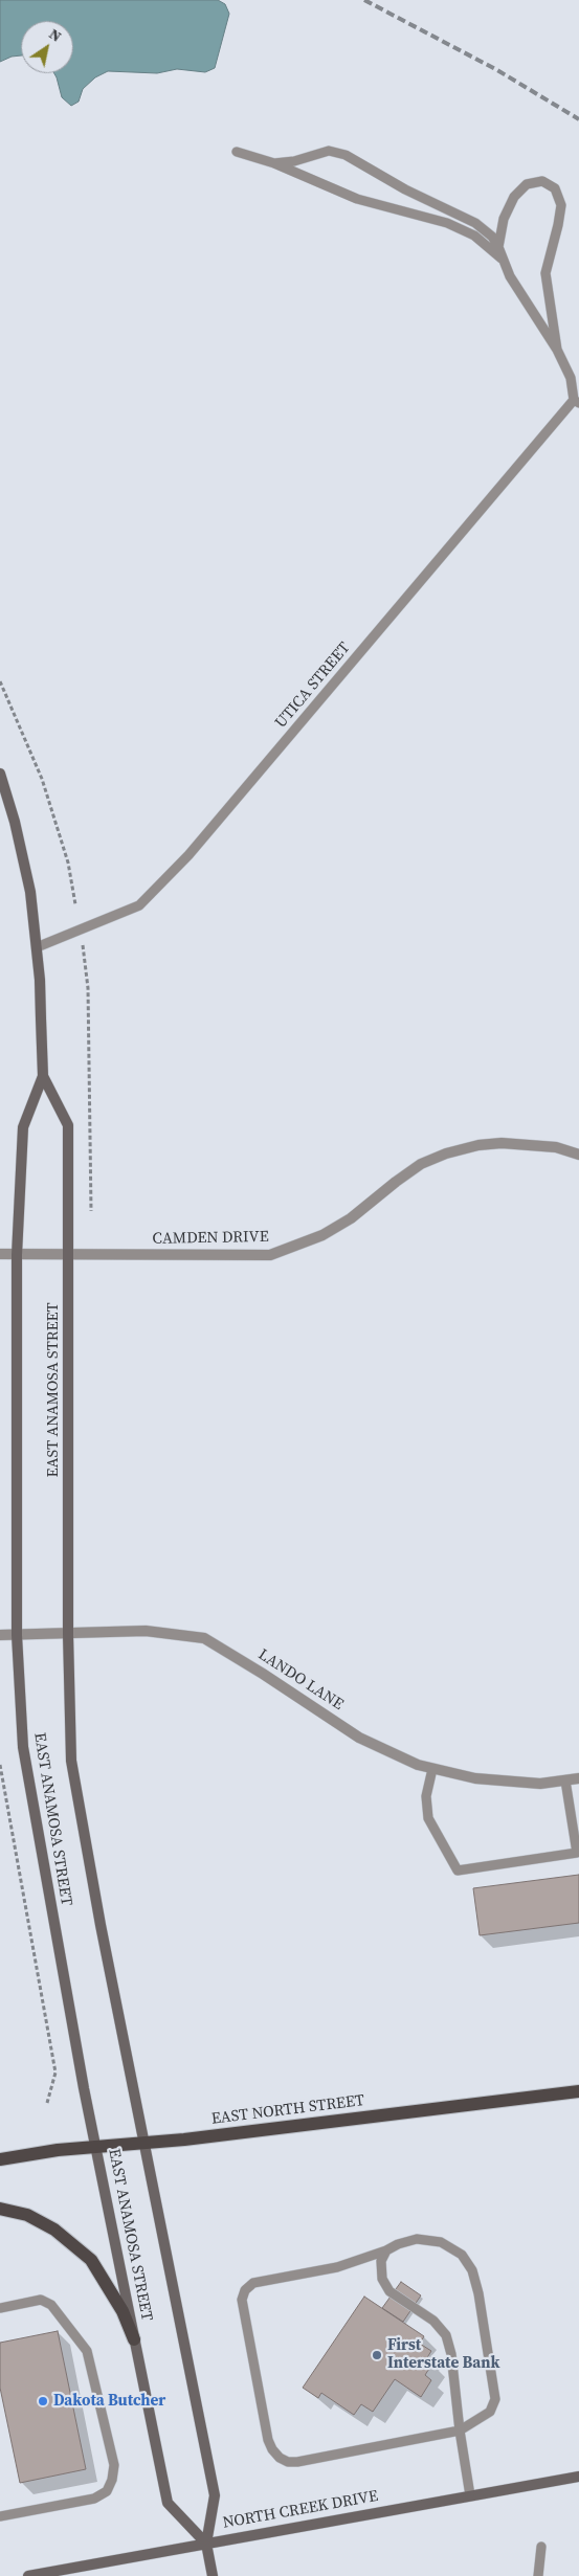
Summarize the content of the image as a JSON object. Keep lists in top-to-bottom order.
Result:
{
  "streets": {
    "main road": ["EAST ANAMOSA STREET", "EAST NORTH STREET", "NORTH CREEK DRIVE"],
    "street": ["CAMDEN DRIVE", "LANDO LANE"],
    "lane": ["UTICA STREET"]
  },
  "crossings": [
    ["UTICA STREET", "EAST ANAMOSA STREET"],
    ["CAMDEN DRIVE", "EAST ANAMOSA STREET"],
    ["EAST ANAMOSA STREET", "LANDO LANE"],
    ["EAST ANAMOSA STREET", "EAST NORTH STREET"],
    ["EAST ANAMOSA STREET", "NORTH CREEK DRIVE"]
  ],
  "places": ["First Interstate Bank", "Dakota Butcher"],
  "north": "top right"
}
